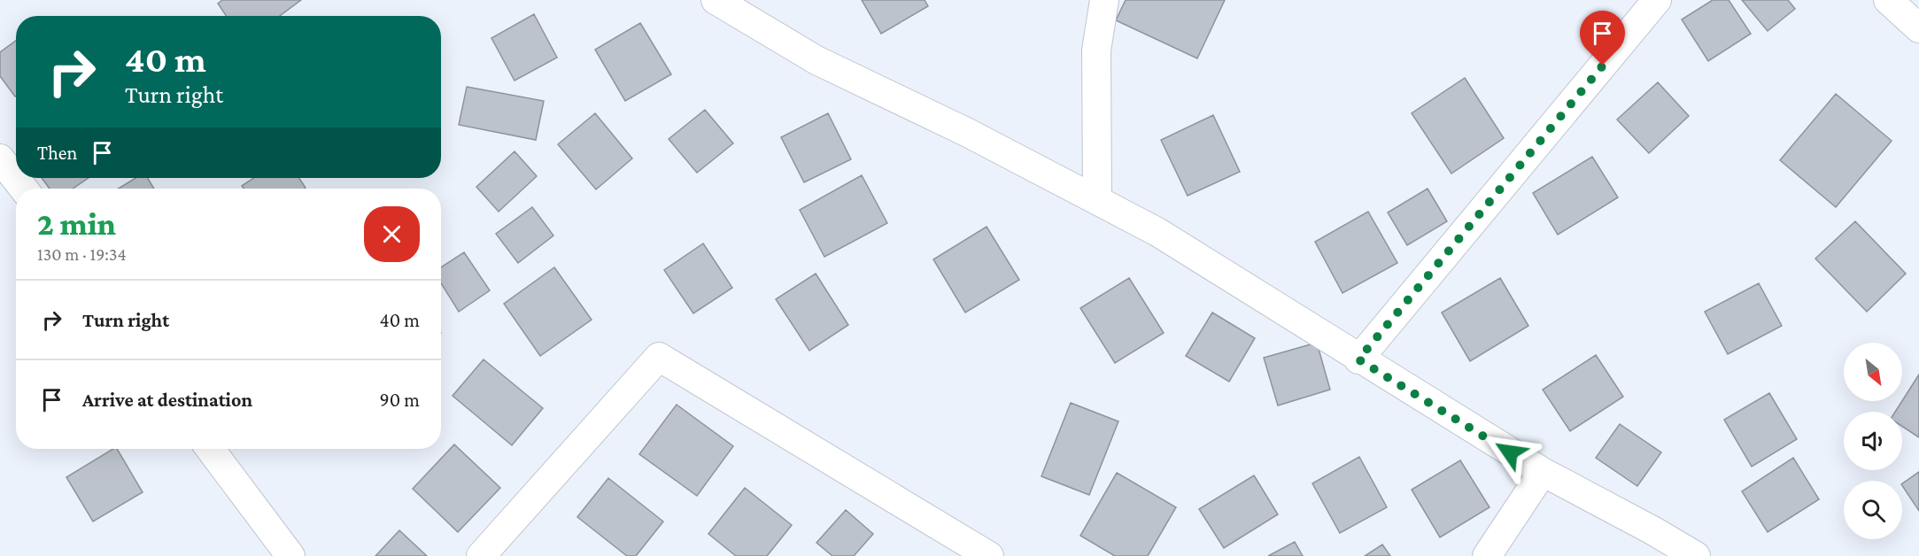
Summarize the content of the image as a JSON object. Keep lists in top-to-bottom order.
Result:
{
  "north": "bottom right",
  "page": {
    "turn": ["40 m", "Turn right"],
    "then": "Then",
    "heading": ["2 min", "130 m · 19:34"],
    "list": [
      {
        "name": "Turn right",
        "value": "40 m"
      },
      {
        "name": "Arrive at destination",
        "value": "90 m"
      }
    ]
  }
}
